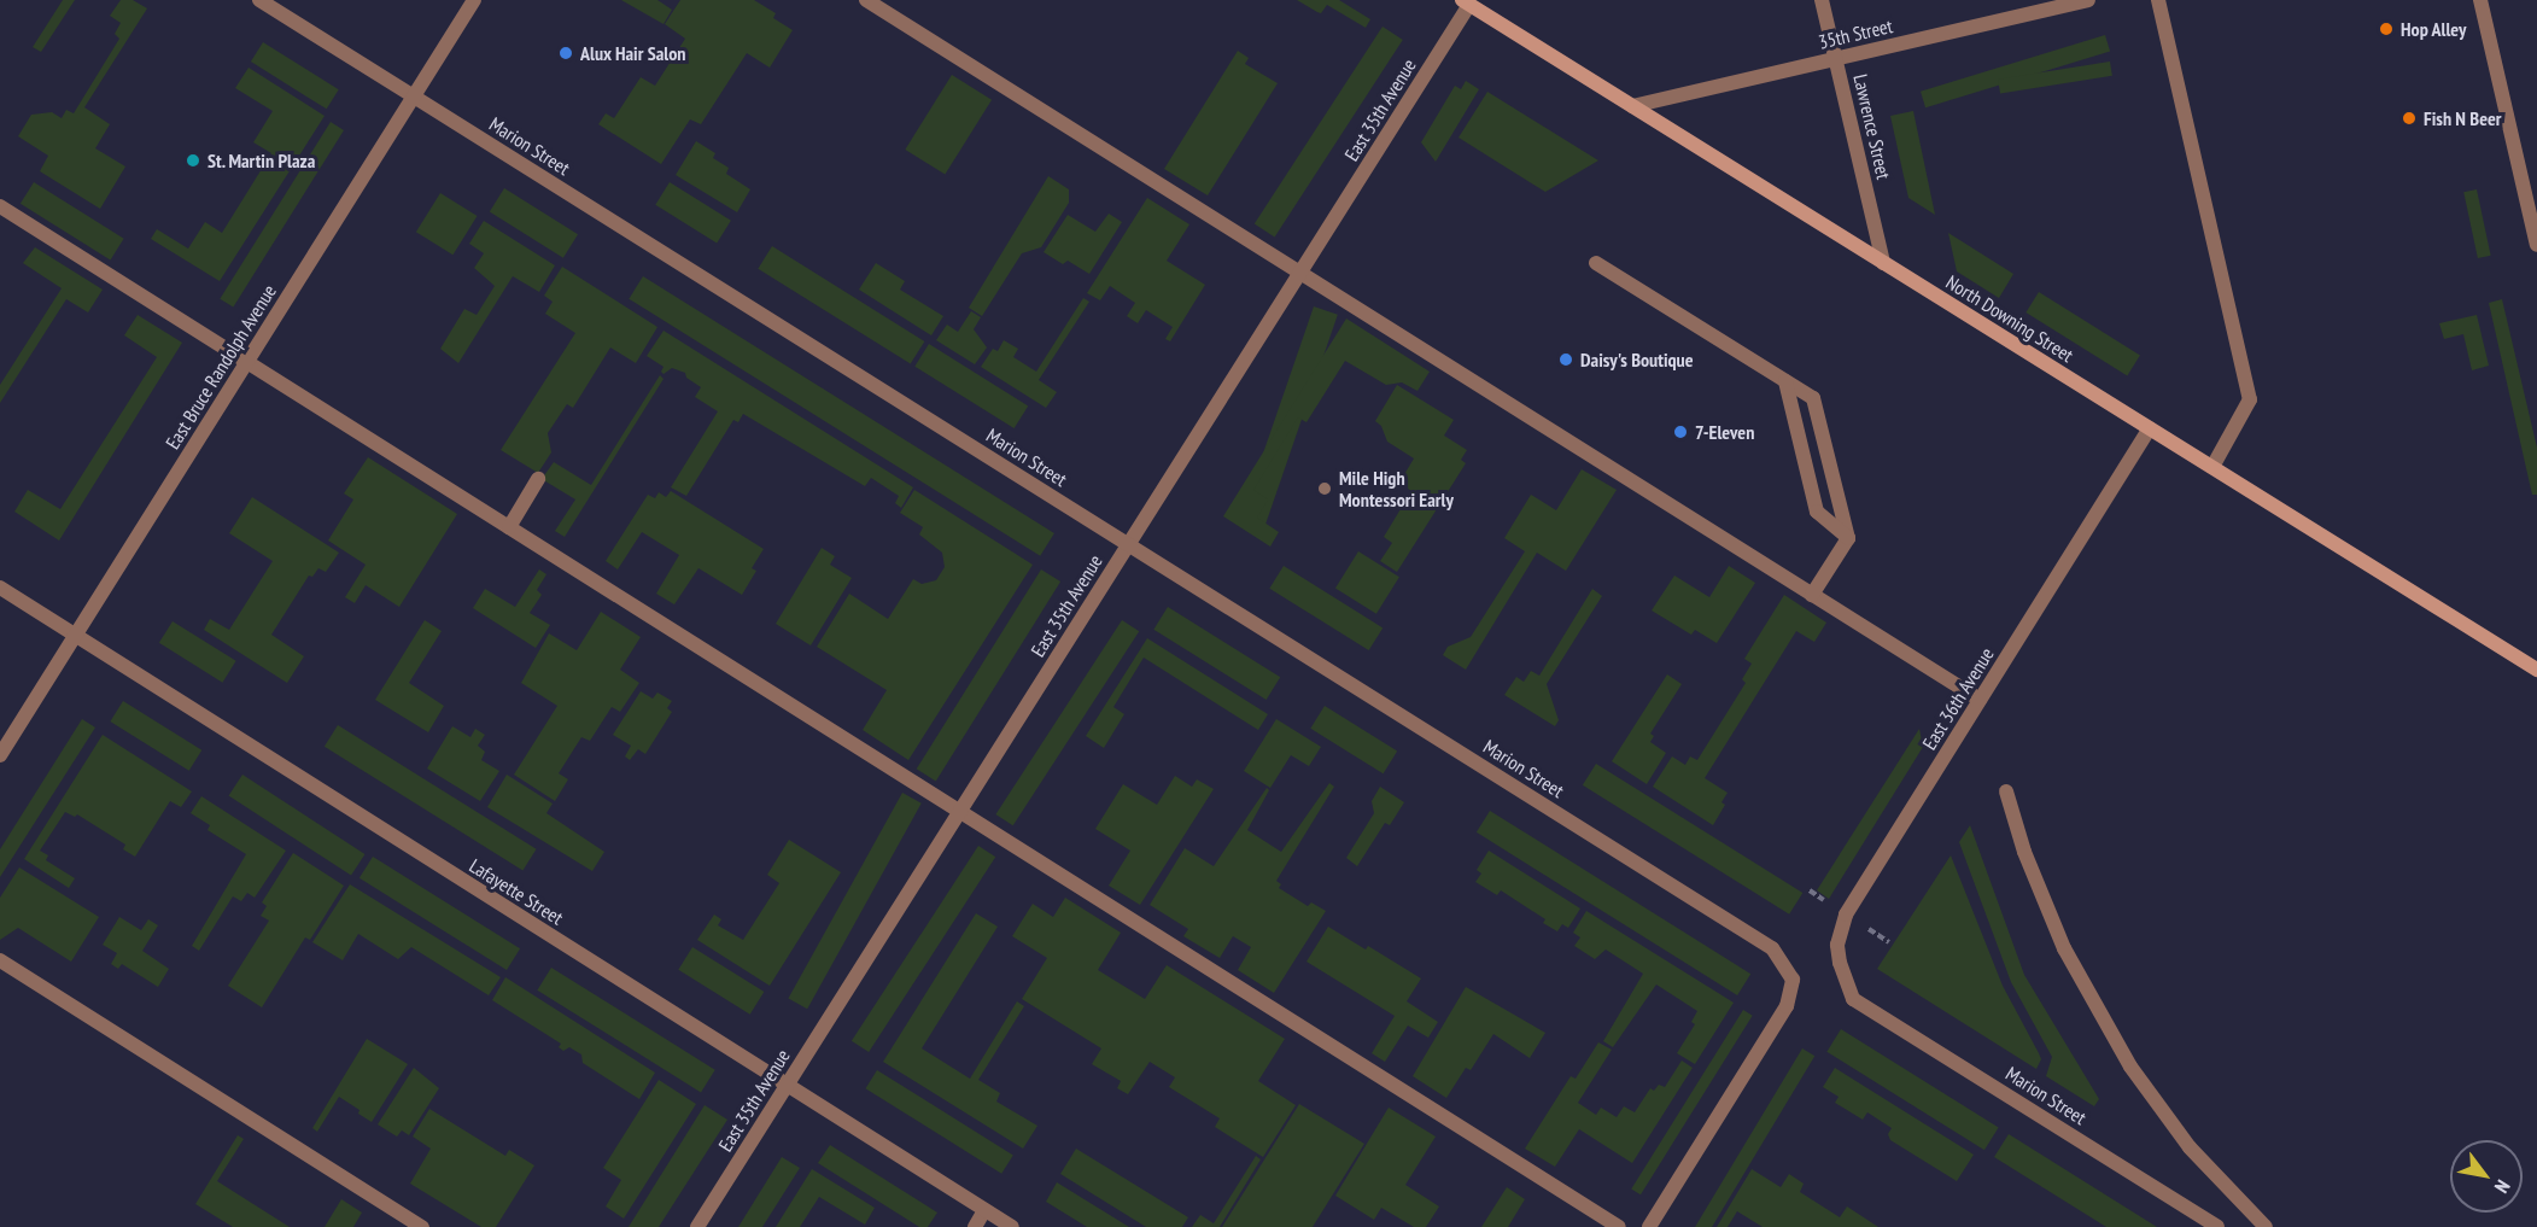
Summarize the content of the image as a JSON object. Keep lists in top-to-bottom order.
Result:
{
  "streets": {
    "main road": ["North Downing Street"],
    "street": [
      "35th Street",
      "East 35th Avenue",
      "Lawrence Street",
      "Marion Street",
      "East Bruce Randolph Avenue",
      "East 36th Avenue",
      "Lafayette Street"
    ]
  },
  "crossings": [
    ["35th Street", "Lawrence Street"],
    ["35th Street", "North Downing Street"],
    ["East 35th Avenue", "Marion Street"],
    ["East 35th Avenue", "North Downing Street"],
    ["East 35th Avenue", "Lafayette Street"],
    ["Lawrence Street", "North Downing Street"],
    ["Marion Street", "East Bruce Randolph Avenue"],
    ["Marion Street", "East 36th Avenue"],
    ["North Downing Street", "East 36th Avenue"],
    ["East Bruce Randolph Avenue", "Lafayette Street"]
  ],
  "places": [
    "Hop Alley",
    "Alux Hair Salon",
    "Fish N Beer",
    "St. Martin Plaza",
    "Daisy's Boutique",
    "7-Eleven",
    "Mile High Montessori Early"
  ],
  "north": "bottom right"
}
